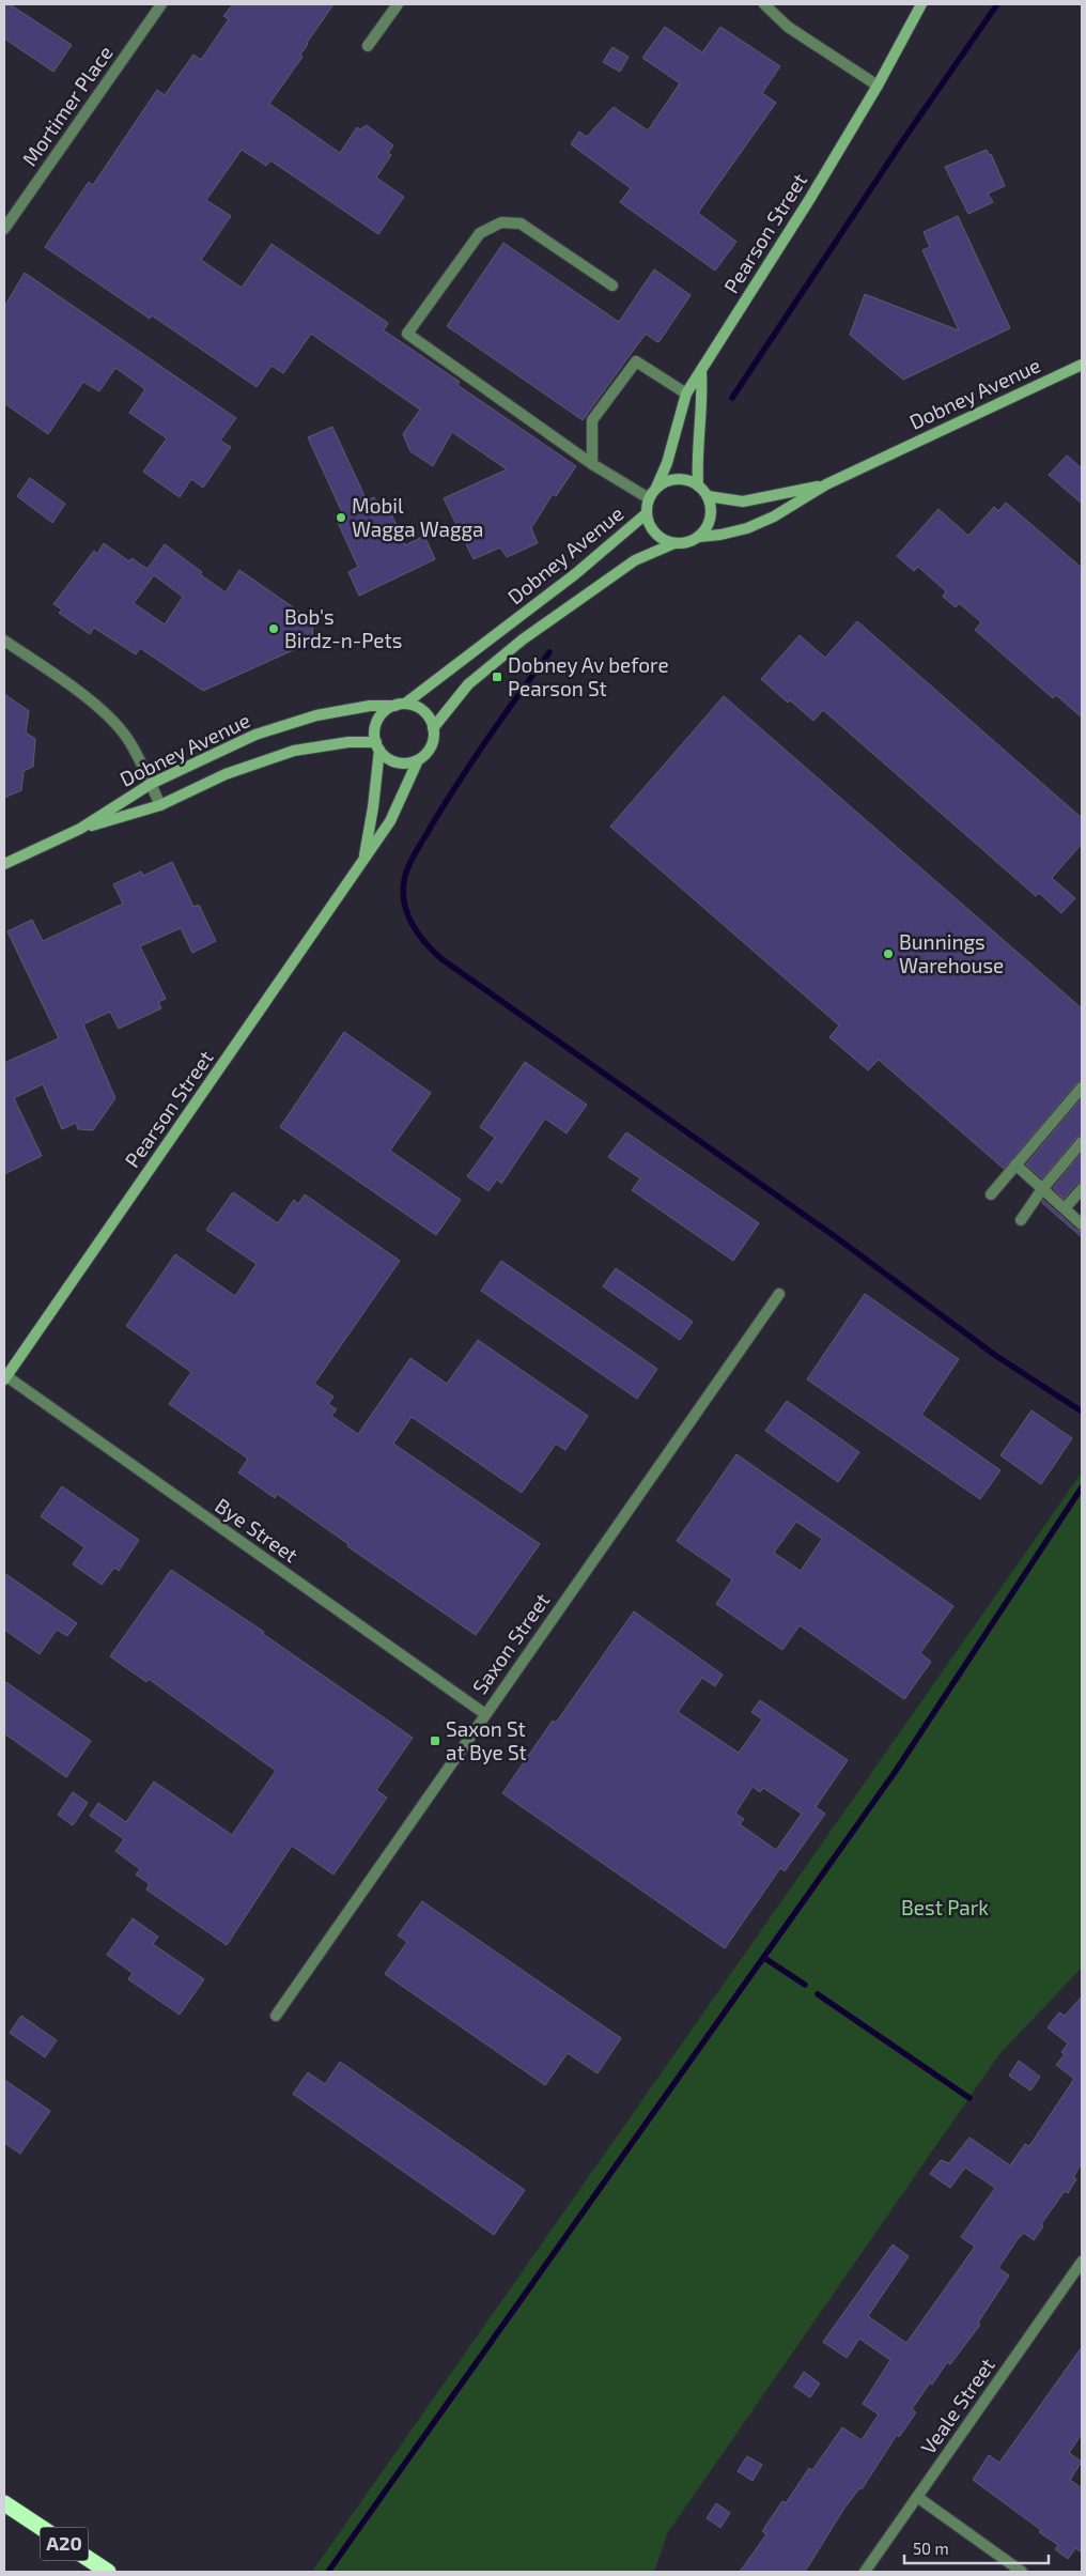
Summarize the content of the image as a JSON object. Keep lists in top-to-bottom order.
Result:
{
  "streets": {
    "highway": ["A20"],
    "main road": ["Pearson Street", "Dobney Avenue"],
    "street": [
      "Mortimer Place",
      "Bye Street",
      "Saxon Street",
      "Veale Street"
    ]
  },
  "crossings": [
    ["Pearson Street", "Dobney Avenue"],
    ["Pearson Street", "Bye Street"],
    ["Bye Street", "Saxon Street"]
  ],
  "parks": ["Best Park"],
  "places": {
    "other": ["Mobil Wagga Wagga", "Bob's Birdz-n-Pets", "Bunnings Warehouse"],
    "transit": ["Dobney Av before Pearson St", "Saxon St at Bye St"]
  },
  "scale_bar": "50 m"
}
